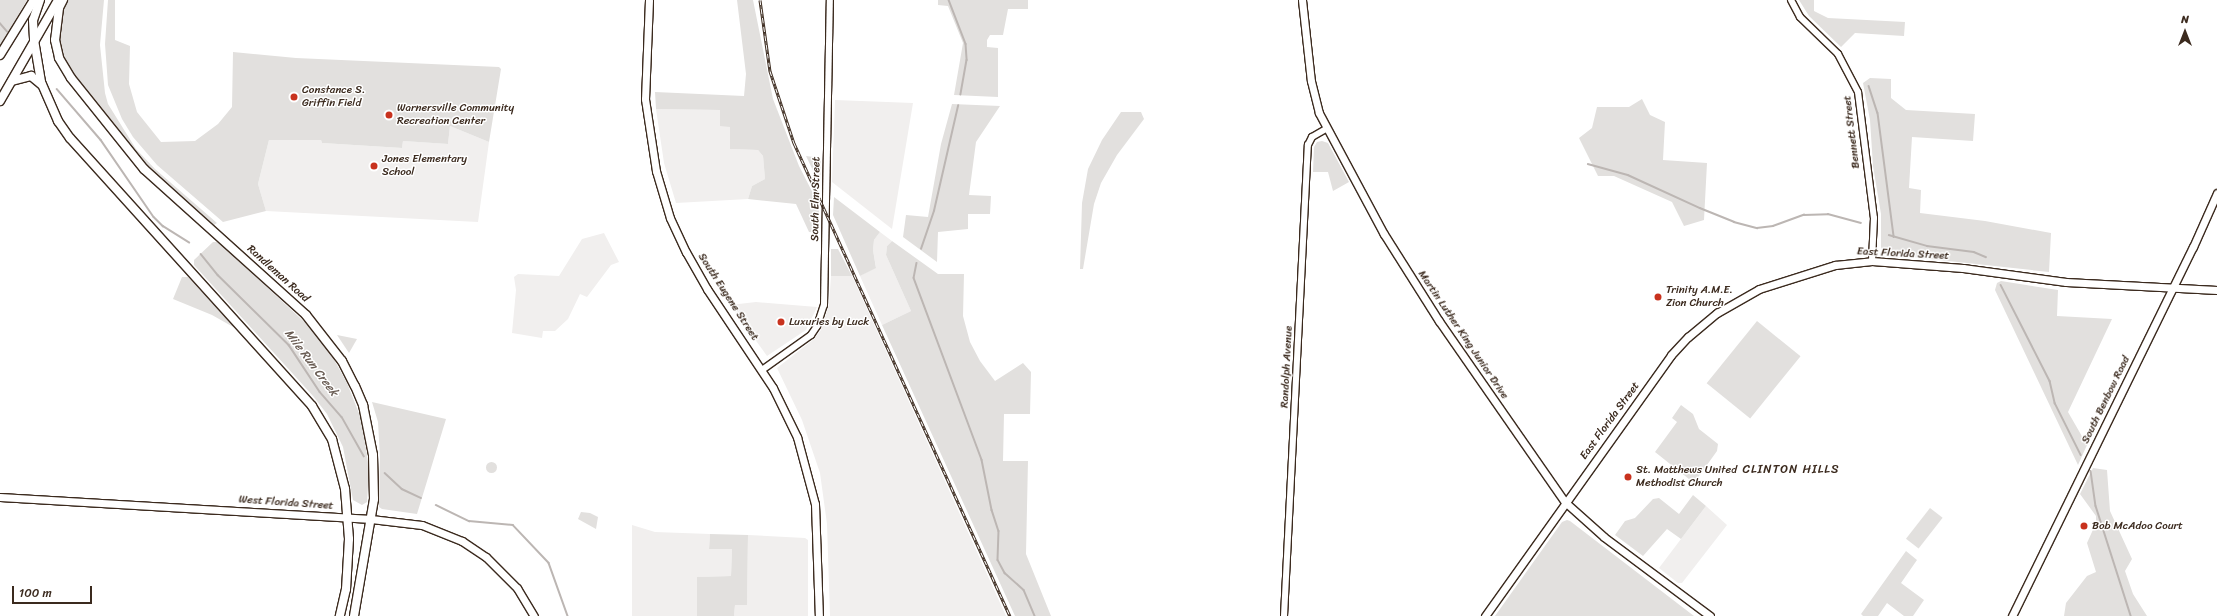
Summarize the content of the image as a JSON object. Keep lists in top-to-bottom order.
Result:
{
  "streets": {
    "main road": [
      "East Florida Street",
      "Randleman Road",
      "South Eugene Street",
      "Martin Luther King Junior Drive",
      "South Benbow Road",
      "West Florida Street"
    ],
    "street": ["Bennett Street", "South Elm Street", "Randolph Avenue"]
  },
  "crossings": [
    ["Bennett Street", "East Florida Street"],
    ["South Elm Street", "South Eugene Street"],
    ["East Florida Street", "Martin Luther King Junior Drive"],
    ["East Florida Street", "South Benbow Road"],
    ["Randleman Road", "West Florida Street"],
    ["Martin Luther King Junior Drive", "Randolph Avenue"]
  ],
  "districts": ["CLINTON HILLS"],
  "water": ["Mile Run Creek"],
  "places": [
    "Constance S. Griffin Field",
    "Warnersville Community Recreation Center",
    "Jones Elementary School",
    "Trinity A.M.E. Zion Church",
    "Luxuries by Luck",
    "St. Matthews United Methodist Church",
    "Bob McAdoo Court"
  ],
  "scale_bar": "100 m",
  "north": "top"
}
